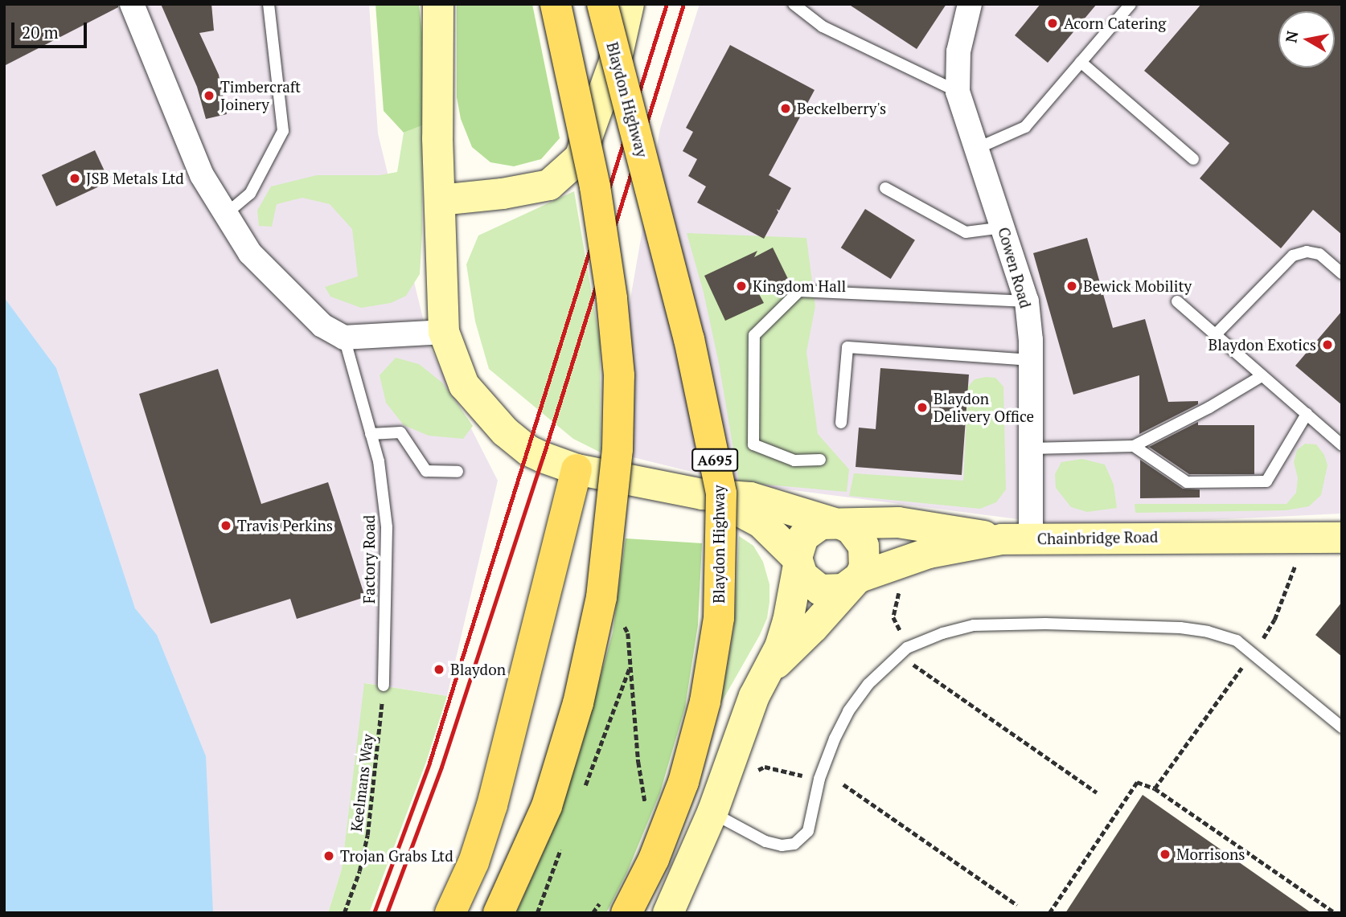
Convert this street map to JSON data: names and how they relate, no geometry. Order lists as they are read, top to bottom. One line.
{"streets":{"main road":["Blaydon Highway","A695","Chainbridge Road"],"street":["Cowen Road"],"lane":["Factory Road"],"path":["Keelmans Way"]},"crossings":[["Cowen Road","Chainbridge Road"],["Factory Road","Keelmans Way"]],"places":["Acorn Catering","Timbercraft Joinery","Beckelberry's","JSB Metals Ltd","Kingdom Hall","Bewick Mobility","Blaydon Exotics","Blaydon Delivery Office","Travis Perkins","Blaydon","Morrisons","Trojan Grabs Ltd"],"scale_bar":"20 m","north":"left"}
